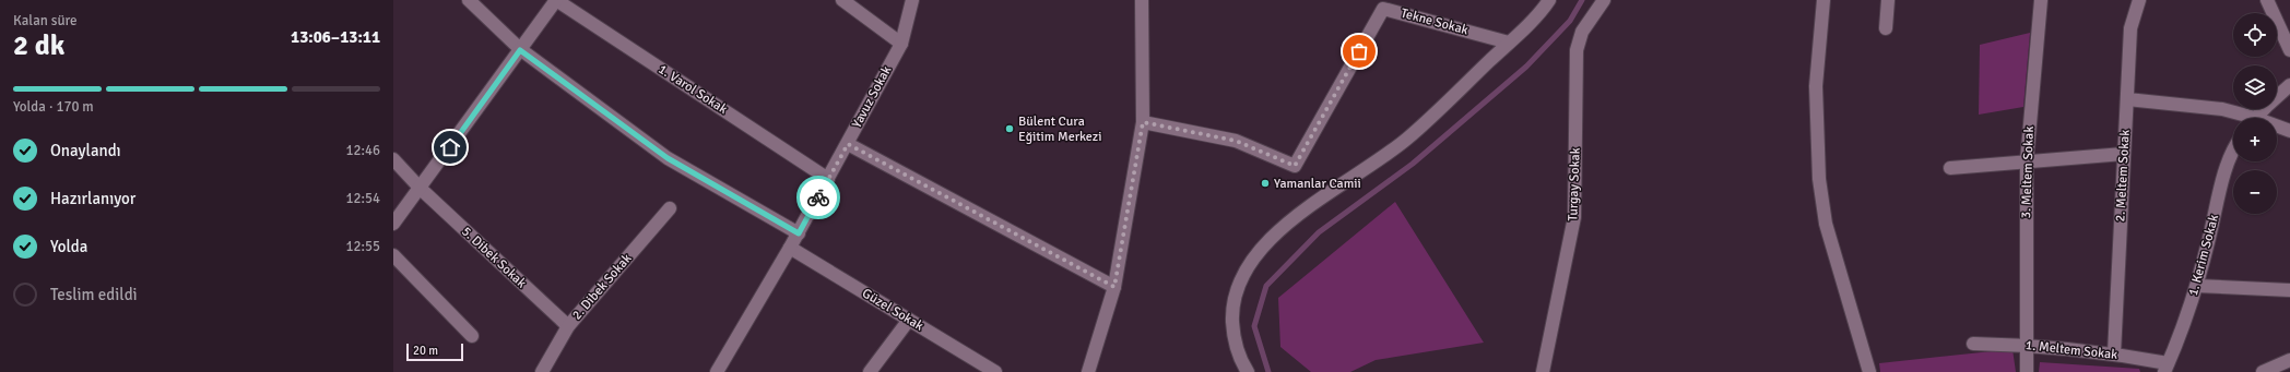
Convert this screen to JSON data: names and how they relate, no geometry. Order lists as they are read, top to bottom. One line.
{"streets":{"street":["Tekne Sokak","1. Varol Sokak","Yavuz Sokak","3. Meltem Sokak","2. Meltem Sokak","Turgay Sokak","1. Kerim Sokak","5. Dibek Sokak","2. Dibek Sokak","Güzel Sokak","1. Meltem Sokak"]},"crossings":[["1. Varol Sokak","Yavuz Sokak"],["Yavuz Sokak","Güzel Sokak"],["3. Meltem Sokak","1. Meltem Sokak"],["2. Meltem Sokak","1. Meltem Sokak"],["1. Kerim Sokak","1. Meltem Sokak"],["5. Dibek Sokak","2. Dibek Sokak"]],"places":["Bülent Cura Eğitim Merkezi","Yamanlar Camii"],"scale_bar":"20 m","page":{"heading":["2 dk","Kalan süre","13:06–13:11"],"map_buttons":["+","−"],"bar":"Yolda · 170 m","list":[["Onaylandı","12:46"],["Hazırlanıyor","12:54"],["Yolda","12:55"],"Teslim edildi"],"scale":"20 m"}}
